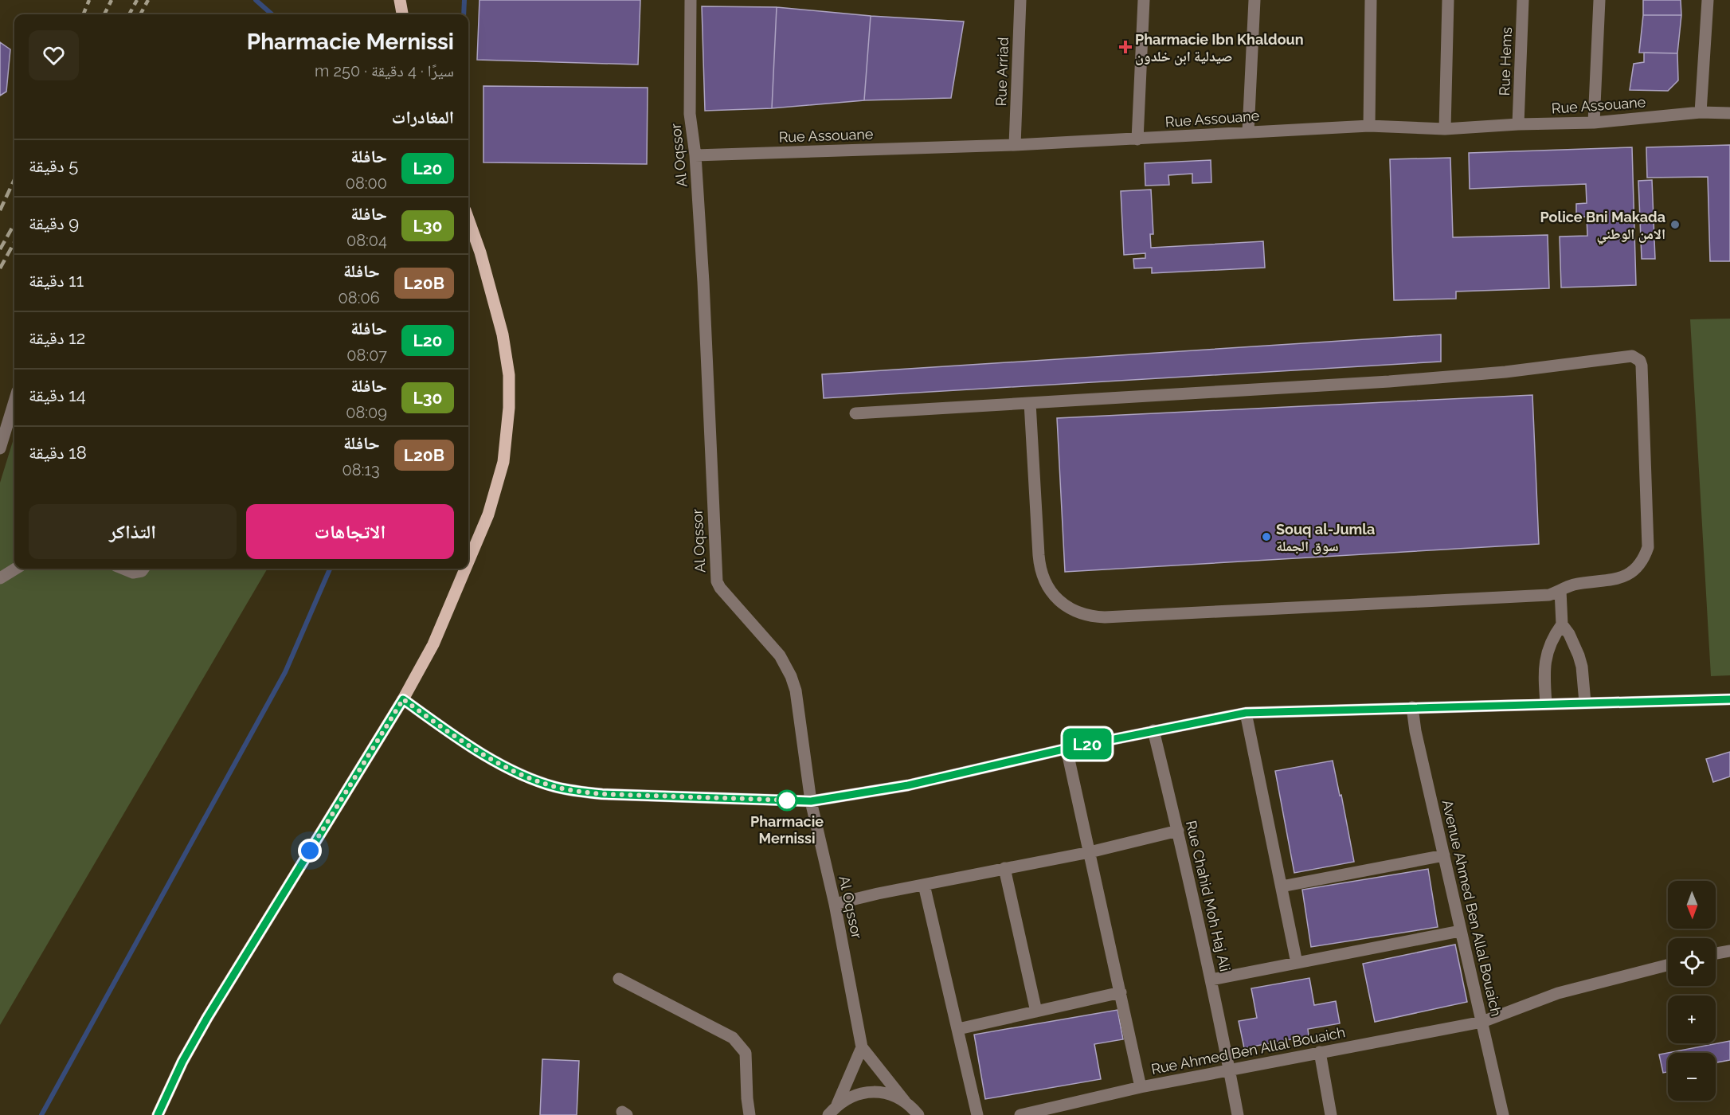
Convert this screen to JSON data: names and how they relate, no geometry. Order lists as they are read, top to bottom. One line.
{"streets":{"street":["Rue Hems","Rue Arriad","Rue Assouane","Al Oqssor","Rue Chahid Moh Haj Ali","Avenue Ahmed Ben Allal Bouaich","Rue Ahmed Ben Allal Bouaich"]},"crossings":[["Rue Hems","Rue Assouane"],["Rue Arriad","Rue Assouane"],["Rue Assouane","Al Oqssor"],["Rue Chahid Moh Haj Ali","Rue Ahmed Ben Allal Bouaich"],["Avenue Ahmed Ben Allal Bouaich","Rue Ahmed Ben Allal Bouaich"]],"places":{"health":["Pharmacie Ibn Khaldoun صيدلية ابن خلدون"],"other":["Police Bni Makada الامن الوطني","Souq al-Jumla سوق الجملة","Pharmacie Mernissi"]},"lines":["bus line L20"],"north":"bottom","page":{"on_map":"L20","heading":[["Pharmacie Mernissi","سيرًا · 4 دقيقة · 250 m"],"المغادرات"],"list":[{"mark":"L20","name":"حافلة","note":"08:00","value":"5 دقيقة"},{"mark":"L30","name":"حافلة","note":"08:04","value":"9 دقيقة"},{"mark":"L20B","name":"حافلة","note":"08:06","value":"11 دقيقة"},{"mark":"L20","name":"حافلة","note":"08:07","value":"12 دقيقة"},{"mark":"L30","name":"حافلة","note":"08:09","value":"14 دقيقة"},{"mark":"L20B","name":"حافلة","note":"08:13","value":"18 دقيقة"}],"buttons":["الاتجاهات","التذاكر"],"map_buttons":["+","−"]}}
